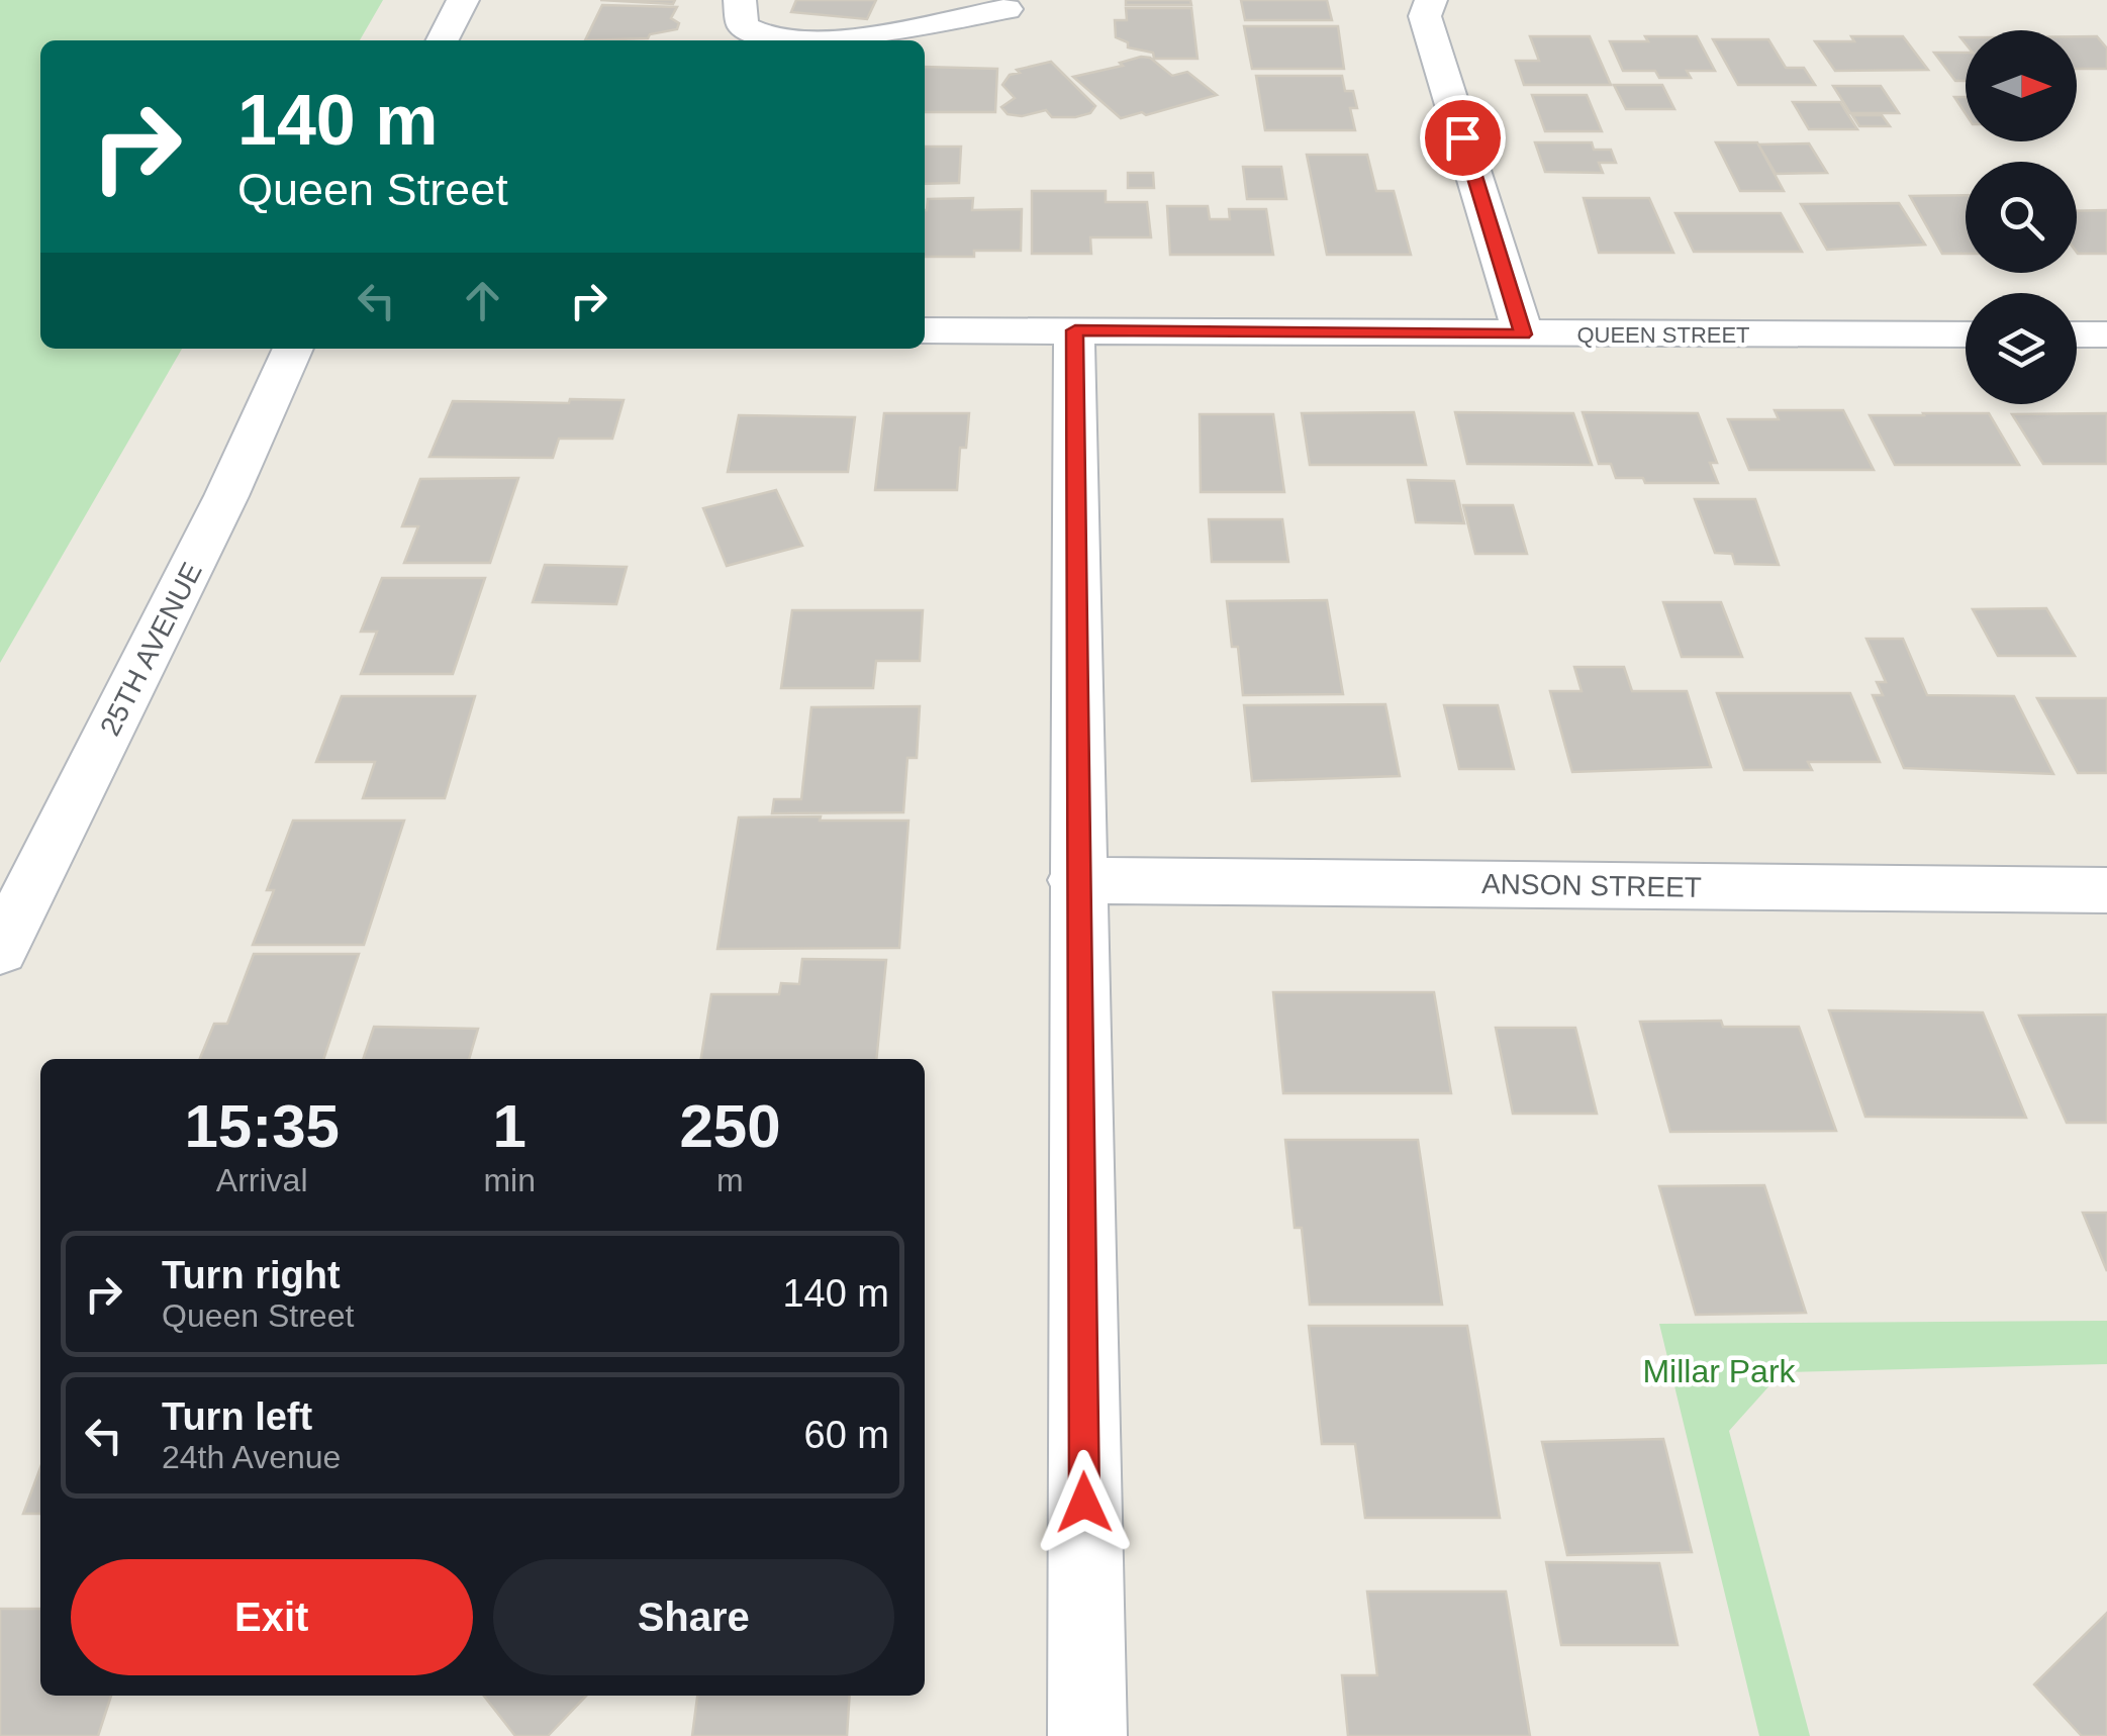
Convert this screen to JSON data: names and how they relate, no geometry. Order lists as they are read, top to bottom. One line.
{"streets":{"street":["QUEEN STREET","25TH AVENUE","ANSON STREET"]},"parks":["Millar Park"],"north":"right","page":{"turn":["140 m","Queen Street"],"eta":["15:35","Arrival","1","min","250","m"],"list":[{"name":"Turn right","note":"Queen Street","value":"140 m"},{"name":"Turn left","note":"24th Avenue","value":"60 m"}],"buttons":["Exit","Share"]}}
